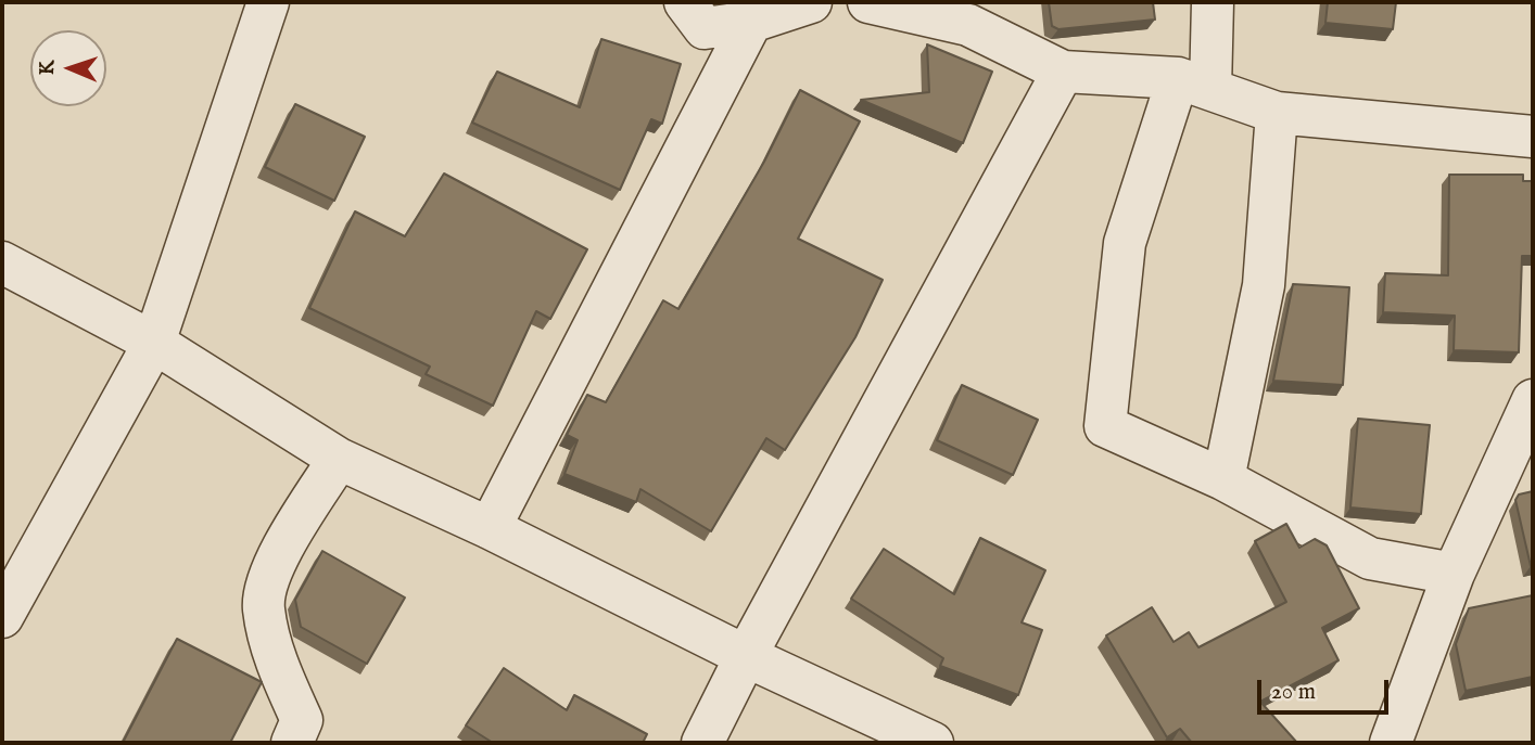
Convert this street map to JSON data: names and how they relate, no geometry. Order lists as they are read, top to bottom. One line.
{"scale_bar":"20 m","north":"left"}
